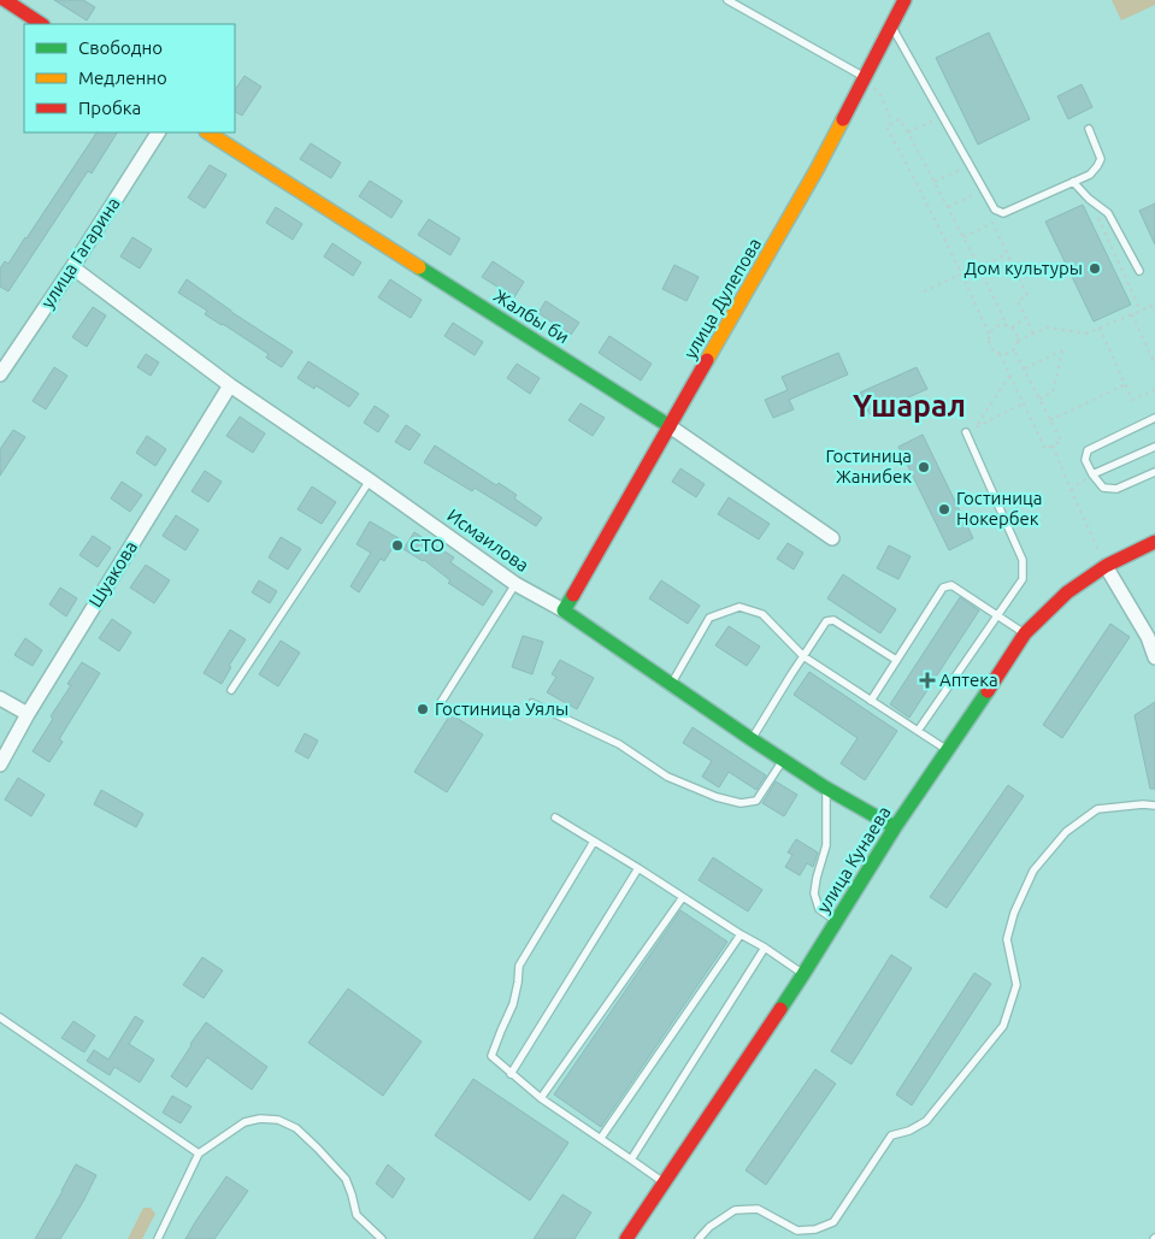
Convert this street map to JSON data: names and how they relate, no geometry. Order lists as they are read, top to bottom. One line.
{"streets":{"street":["улица Гагарина","улица Дулепова","Жалбы би","Исмаилова","Шуакова","улица Кунаева"]},"crossings":[["улица Гагарина","Исмаилова"],["улица Дулепова","Жалбы би"],["улица Дулепова","Исмаилова"],["Исмаилова","Шуакова"],["Исмаилова","улица Кунаева"]],"districts":["Үшарал"],"places":{"other":["Дом культуры","Гостиница Жанибек","Гостиница Нокербек","СТО","Гостиница Уялы"],"health":["Аптека"]},"legend":["Свободно","Медленно","Пробка"]}
